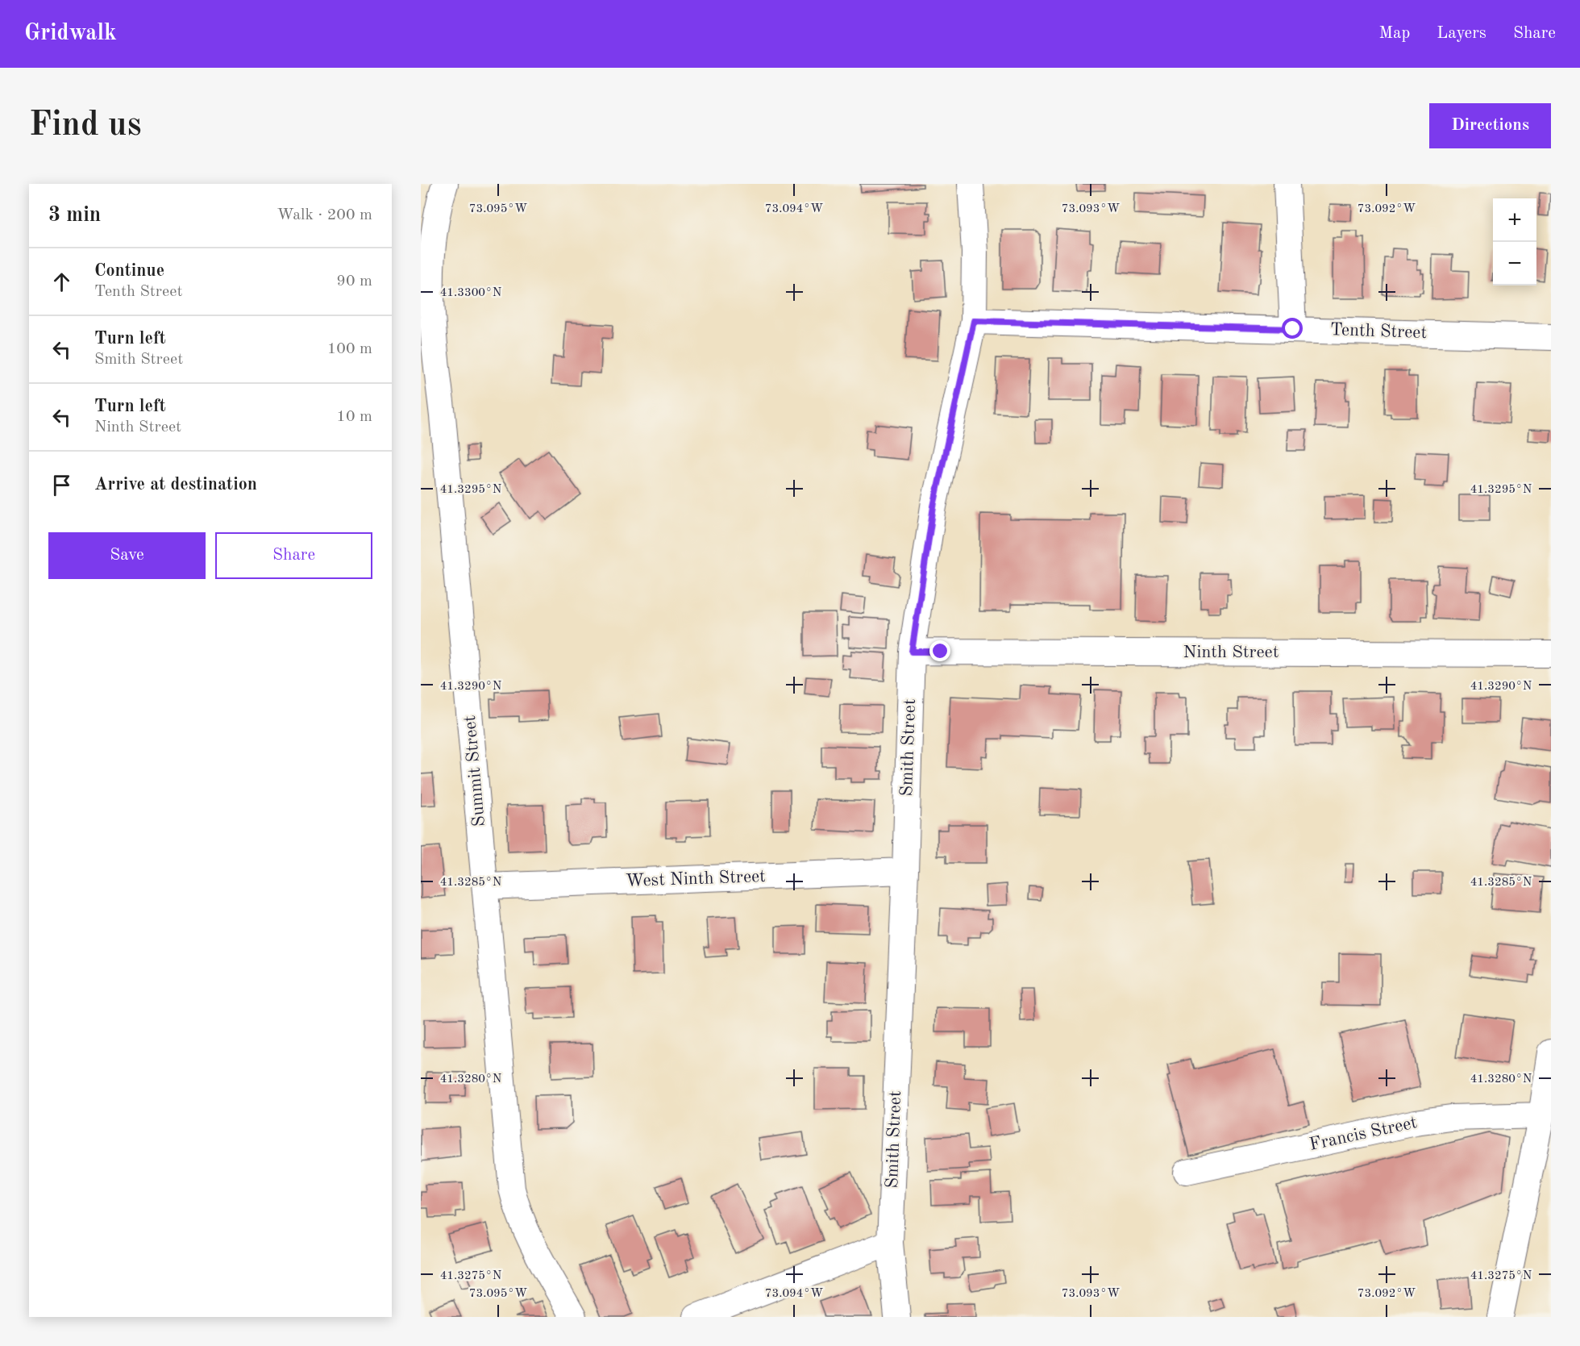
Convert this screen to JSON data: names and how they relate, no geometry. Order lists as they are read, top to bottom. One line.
{"streets":{"street":["Tenth Street","Ninth Street","Smith Street","Summit Street","West Ninth Street","Francis Street"]},"crossings":[["Tenth Street","Smith Street"],["Ninth Street","Smith Street"],["Smith Street","West Ninth Street"],["Summit Street","West Ninth Street"]],"page":{"header":"Gridwalk","nav":["Map","Layers","Share"],"buttons":["Directions",["Save","Share"]],"title":"Find us","heading":["3 min","Walk · 200 m"],"map_buttons":["+","−"],"list":[["Continue","Tenth Street","90 m"],["Turn left","Smith Street","100 m"],["Turn left","Ninth Street","10 m"],"Arrive at destination"]},"coordinates":["73.095°W","73.094°W","73.093°W","73.092°W","41.3300°N","41.3295°N","41.3290°N","41.3285°N","41.3280°N","41.3275°N"]}
